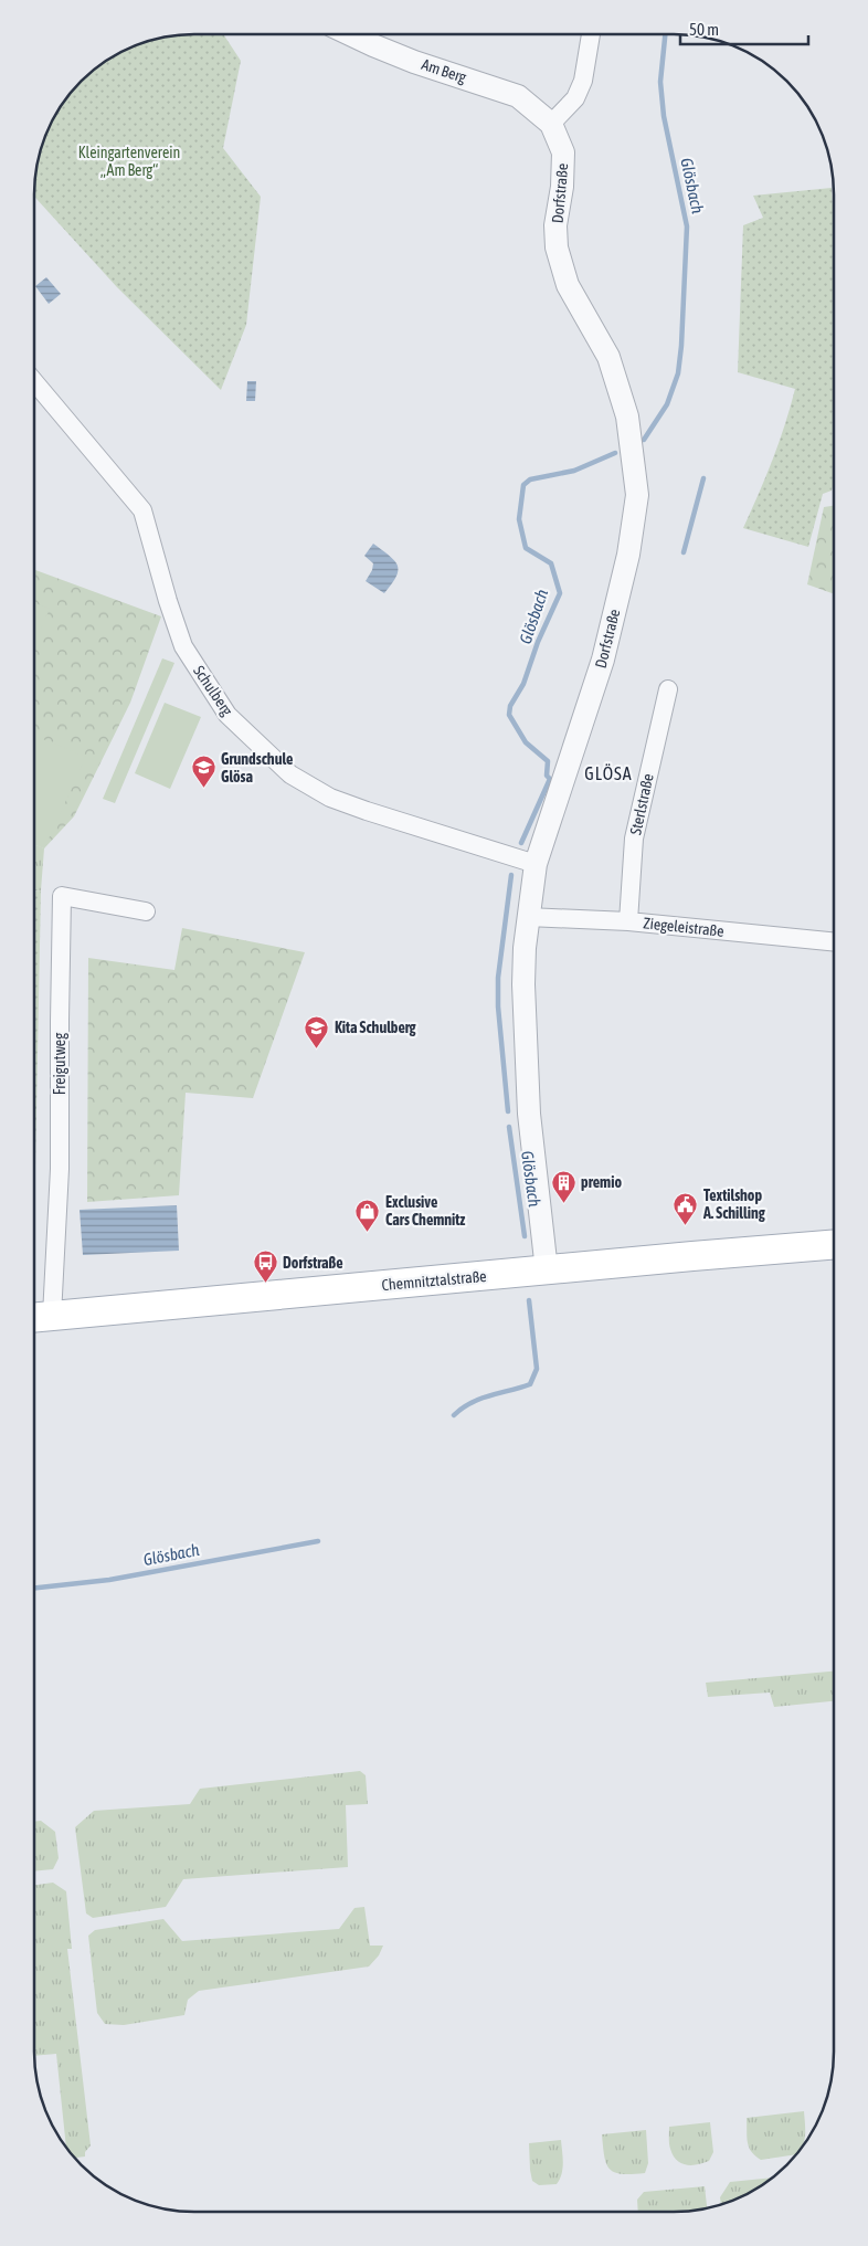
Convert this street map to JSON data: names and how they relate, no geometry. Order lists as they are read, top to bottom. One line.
{"streets":{"main road":["Chemnitztalstraße"],"street":["Am Berg","Dorfstraße","Schulberg","Sterlstraße","Ziegeleistraße","Freigutweg"]},"crossings":[["Am Berg","Dorfstraße"],["Dorfstraße","Schulberg"],["Dorfstraße","Ziegeleistraße"],["Dorfstraße","Chemnitztalstraße"],["Sterlstraße","Ziegeleistraße"],["Freigutweg","Chemnitztalstraße"]],"districts":["GLÖSA"],"water":["Glösbach"],"parks":["Kleingartenverein „Am Berg“"],"places":{"school or university":["Grundschule Glösa","Kita Schulberg"],"building":["premio"],"public building":["Textilshop A. Schilling"],"shop":["Exclusive Cars Chemnitz"],"bus stop":["Dorfstraße"]},"scale_bar":"50 m"}
